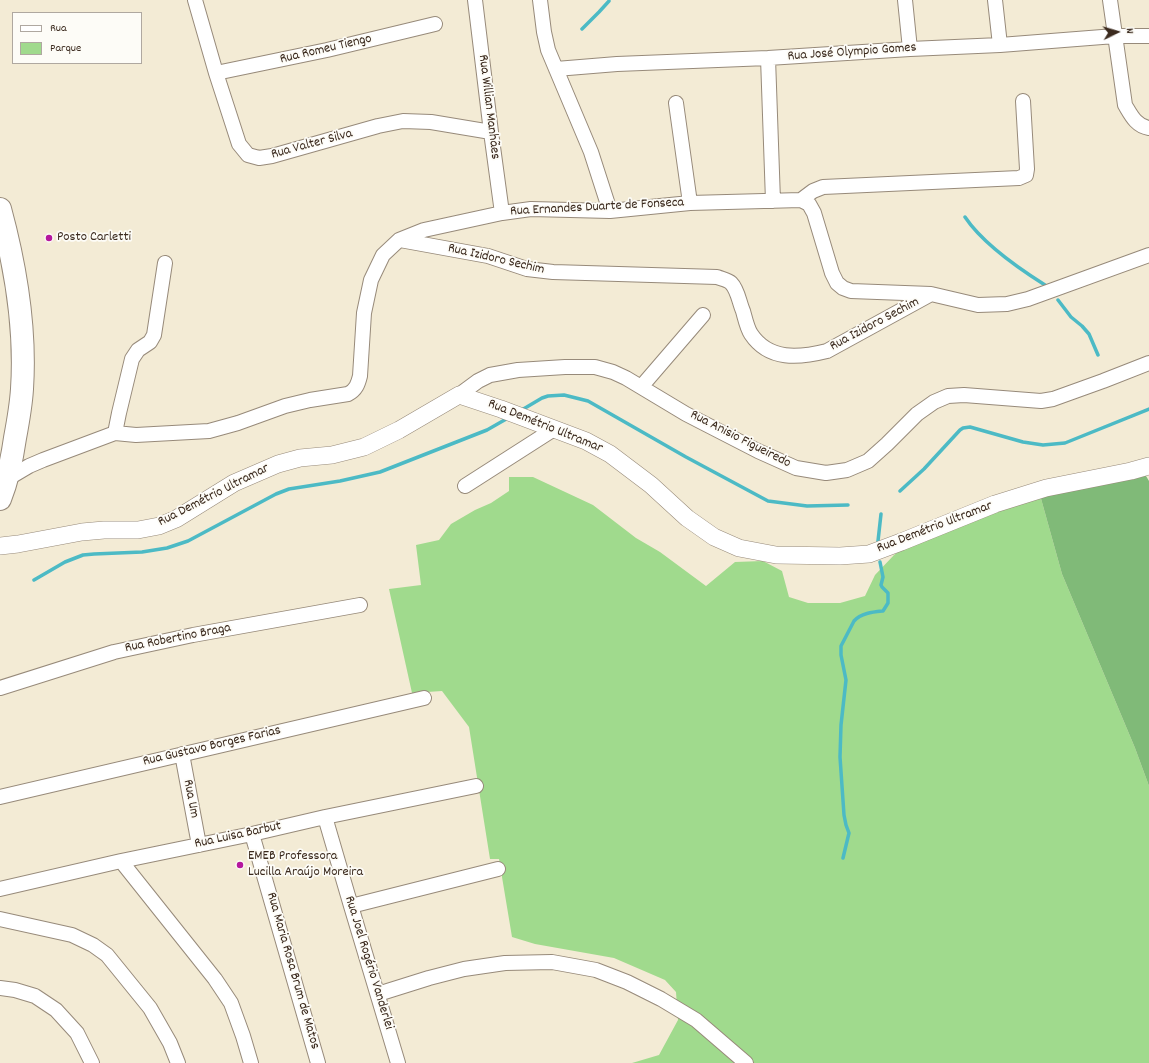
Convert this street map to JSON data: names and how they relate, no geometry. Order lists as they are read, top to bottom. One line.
{"streets":{"street":["Rua Romeu Tiengo","Rua José Olympio Gomes","Rua Willian Manhães","Rua Valter Silva","Rua Ernandes Duarte de Fonseca","Rua Izidoro Sechim","Rua Demétrio Ultramar","Rua Anisio Figueiredo","Rua Robertino Braga","Rua Gustavo Borges Farias","Rua Um","Rua Luisa Barbut","Rua Joel Rogério Vanderlei","Rua Maria Rosa Brum de Matos"]},"crossings":[["Rua Romeu Tiengo","Rua Valter Silva"],["Rua Willian Manhães","Rua Valter Silva"],["Rua Willian Manhães","Rua Ernandes Duarte de Fonseca"],["Rua Ernandes Duarte de Fonseca","Rua Izidoro Sechim"],["Rua Demétrio Ultramar","Rua Anisio Figueiredo"],["Rua Gustavo Borges Farias","Rua Um"],["Rua Um","Rua Luisa Barbut"],["Rua Luisa Barbut","Rua Joel Rogério Vanderlei"],["Rua Luisa Barbut","Rua Maria Rosa Brum de Matos"]],"places":["Posto Carletti","EMEB Professora Lucilla Araújo Moreira"],"legend":["Rua","Parque"],"north":"right"}
